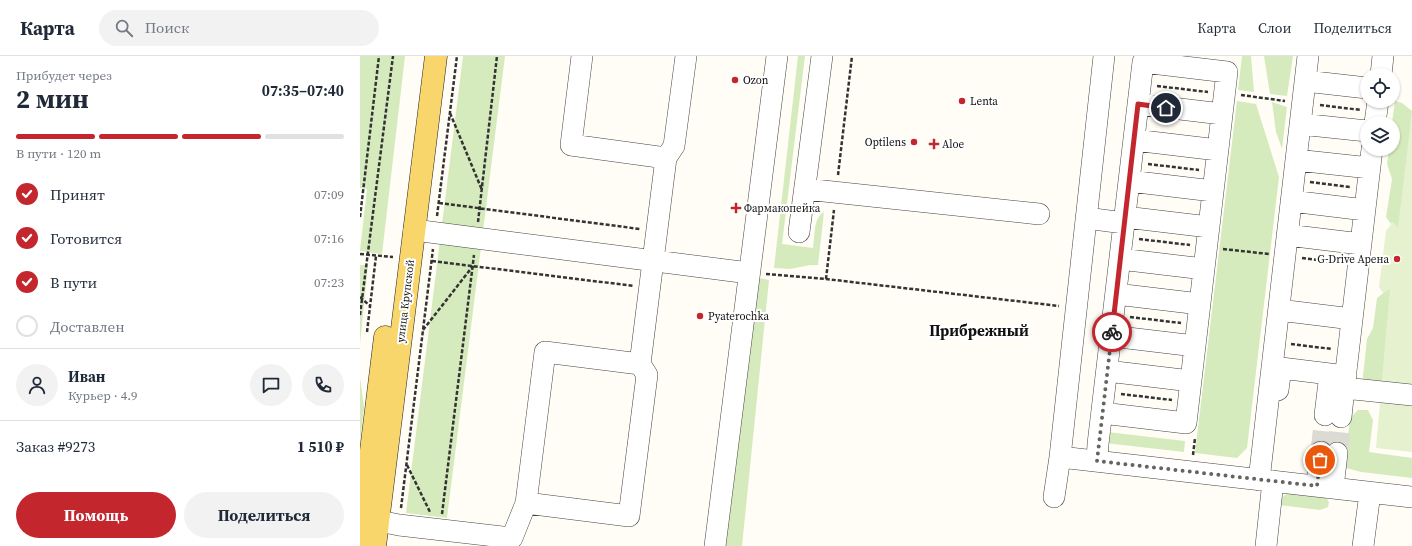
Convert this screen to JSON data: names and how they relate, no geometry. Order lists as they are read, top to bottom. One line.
{"streets":{"main road":["улица Крупской"]},"districts":["Прибрежный"],"places":{"other":["Ozon","Lenta","Optilens","G-Drive Арена","Pyaterochka"],"health":["Aloe","Фармакопейка"]},"page":{"header":"Карта","search":"Поиск","nav":["Карта","Слои","Поделиться"],"heading":["2 мин","Прибудет через","07:35–07:40"],"panel":["Иван","Курьер · 4.9","Заказ #9273","1 510 ₽"],"bar":"В пути · 120 m","list":[["Принят","07:09"],["Готовится","07:16"],["В пути","07:23"],"Доставлен"],"buttons":["Помощь","Поделиться"]}}
